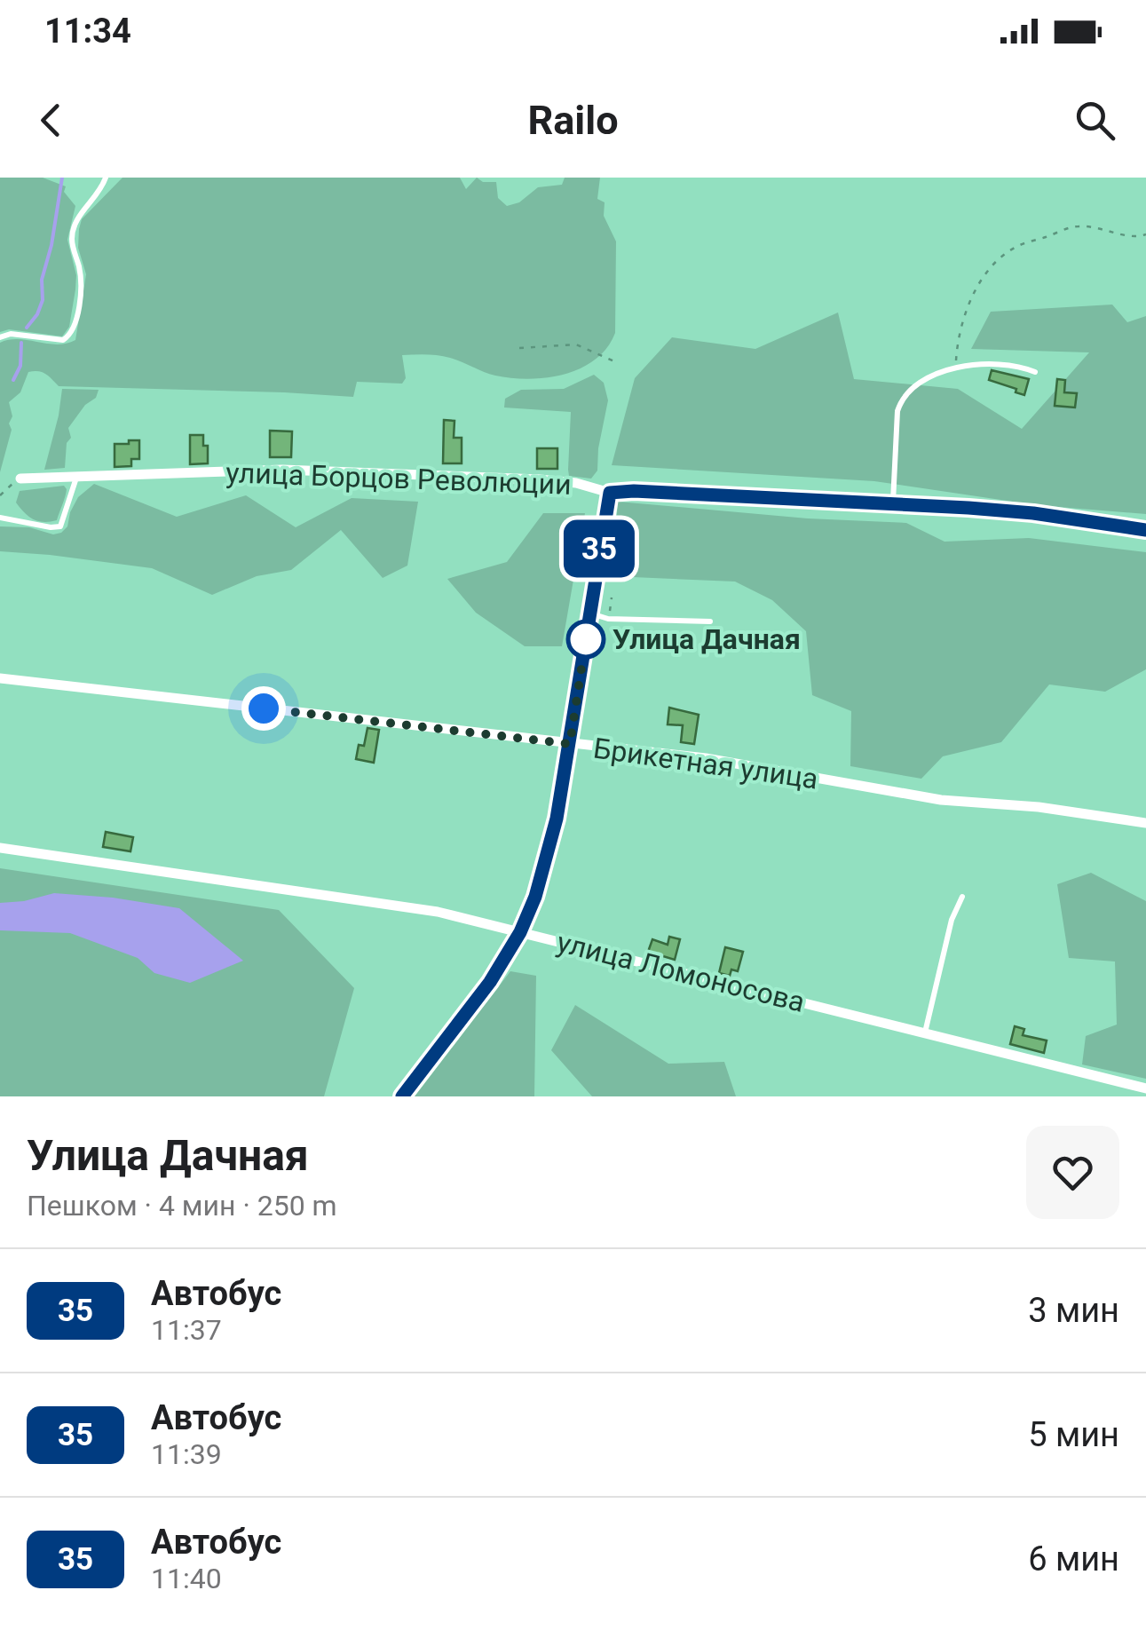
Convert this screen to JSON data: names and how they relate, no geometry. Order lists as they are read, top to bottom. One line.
{"streets":{"street":["улица Борцов Революции","Брикетная улица","улица Ломоносова"]},"places":["Улица Дачная"],"lines":["bus line 35"],"page":{"status":"11:34","header":"Railo","on_map":"35","heading":["Улица Дачная","Пешком · 4 мин · 250 m"],"list":[{"mark":"35","name":"Автобус","note":"11:37","value":"3 мин"},{"mark":"35","name":"Автобус","note":"11:39","value":"5 мин"},{"mark":"35","name":"Автобус","note":"11:40","value":"6 мин"}]}}
